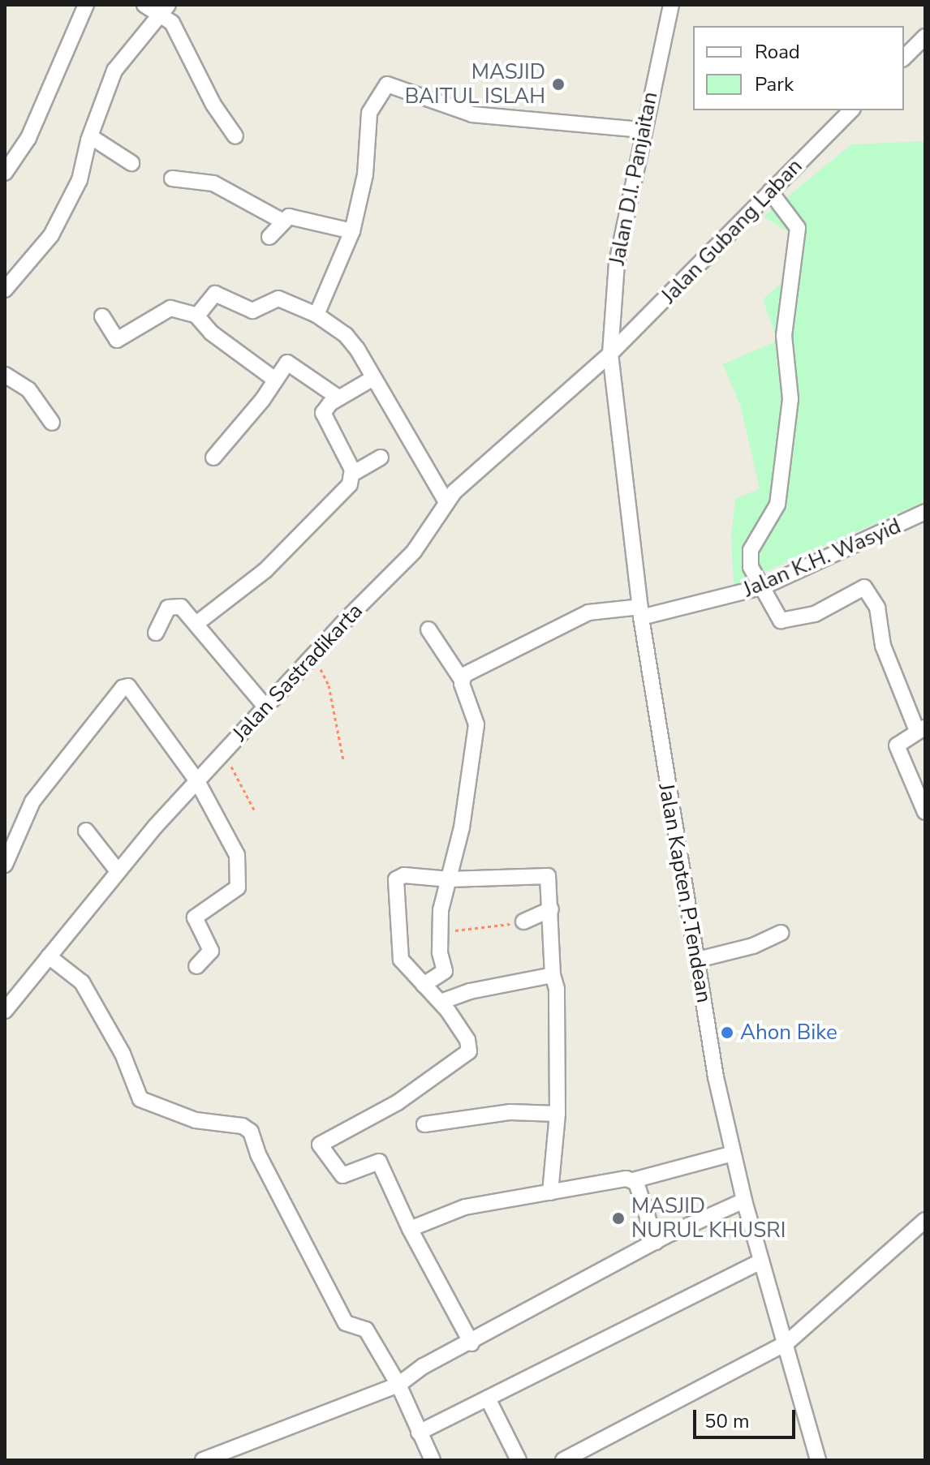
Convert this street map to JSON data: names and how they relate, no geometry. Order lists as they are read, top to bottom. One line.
{"streets":{"street":["Jalan D.I. Panjaitan","Jalan Gubang Laban","Jalan K.H. Wasyid","Jalan Sastradikarta","Jalan Kapten P.Tendean"]},"crossings":[["Jalan D.I. Panjaitan","Jalan Gubang Laban"],["Jalan D.I. Panjaitan","Jalan Sastradikarta"],["Jalan D.I. Panjaitan","Jalan Kapten P.Tendean"],["Jalan Gubang Laban","Jalan Sastradikarta"],["Jalan Gubang Laban","Jalan Kapten P.Tendean"],["Jalan K.H. Wasyid","Jalan Kapten P.Tendean"],["Jalan Sastradikarta","Jalan Kapten P.Tendean"]],"places":["MASJID BAITUL ISLAH","Ahon Bike","MASJID NURUL KHUSRI"],"legend":["Road","Park"],"scale_bar":"50 m"}
